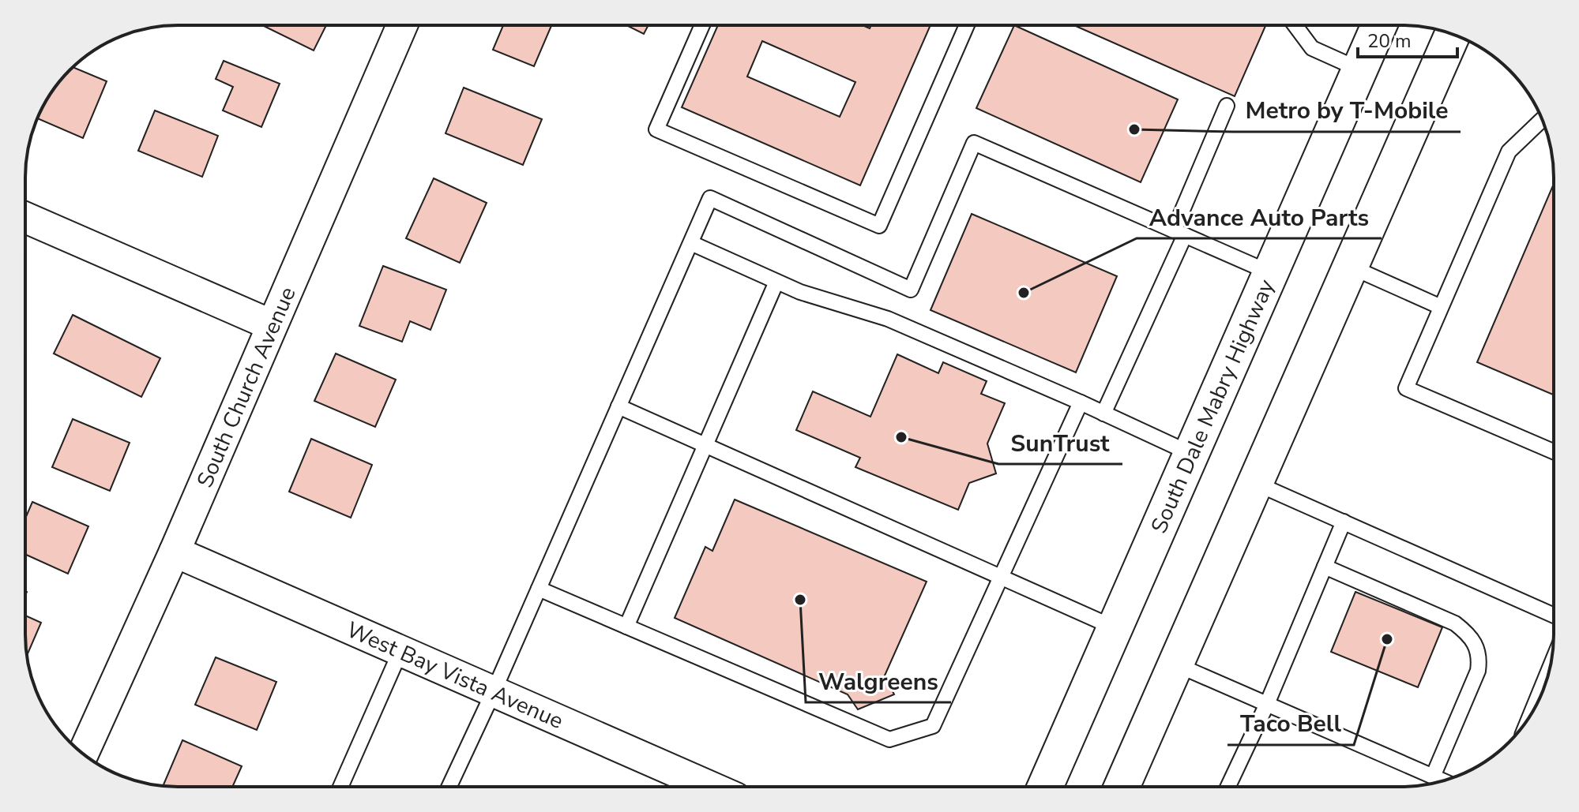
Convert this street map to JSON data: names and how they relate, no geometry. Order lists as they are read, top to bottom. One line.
{"streets":{"main road":["South Dale Mabry Highway"],"street":["South Church Avenue","West Bay Vista Avenue"]},"crossings":[["South Church Avenue","West Bay Vista Avenue"]],"places":["Metro by T-Mobile","Advance Auto Parts","SunTrust","Walgreens","Taco Bell"],"scale_bar":"20 m"}
